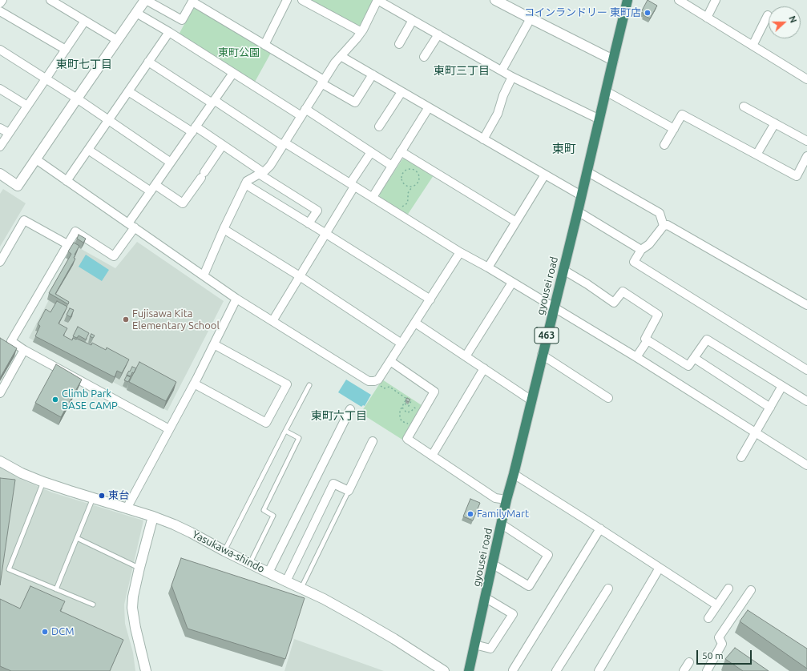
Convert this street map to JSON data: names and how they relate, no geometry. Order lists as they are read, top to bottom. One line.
{"streets":{"highway":["gyousei road","463"],"street":["Yasukawa-shindo"]},"districts":["東町七丁目","東町三丁目","東町","東町六丁目"],"parks":["東町公園"],"places":["コインランドリー 東町店","Fujisawa Kita Elementary School","Climb Park BASE CAMP","東台","FamilyMart","DCM"],"scale_bar":"50 m","north":"right"}
